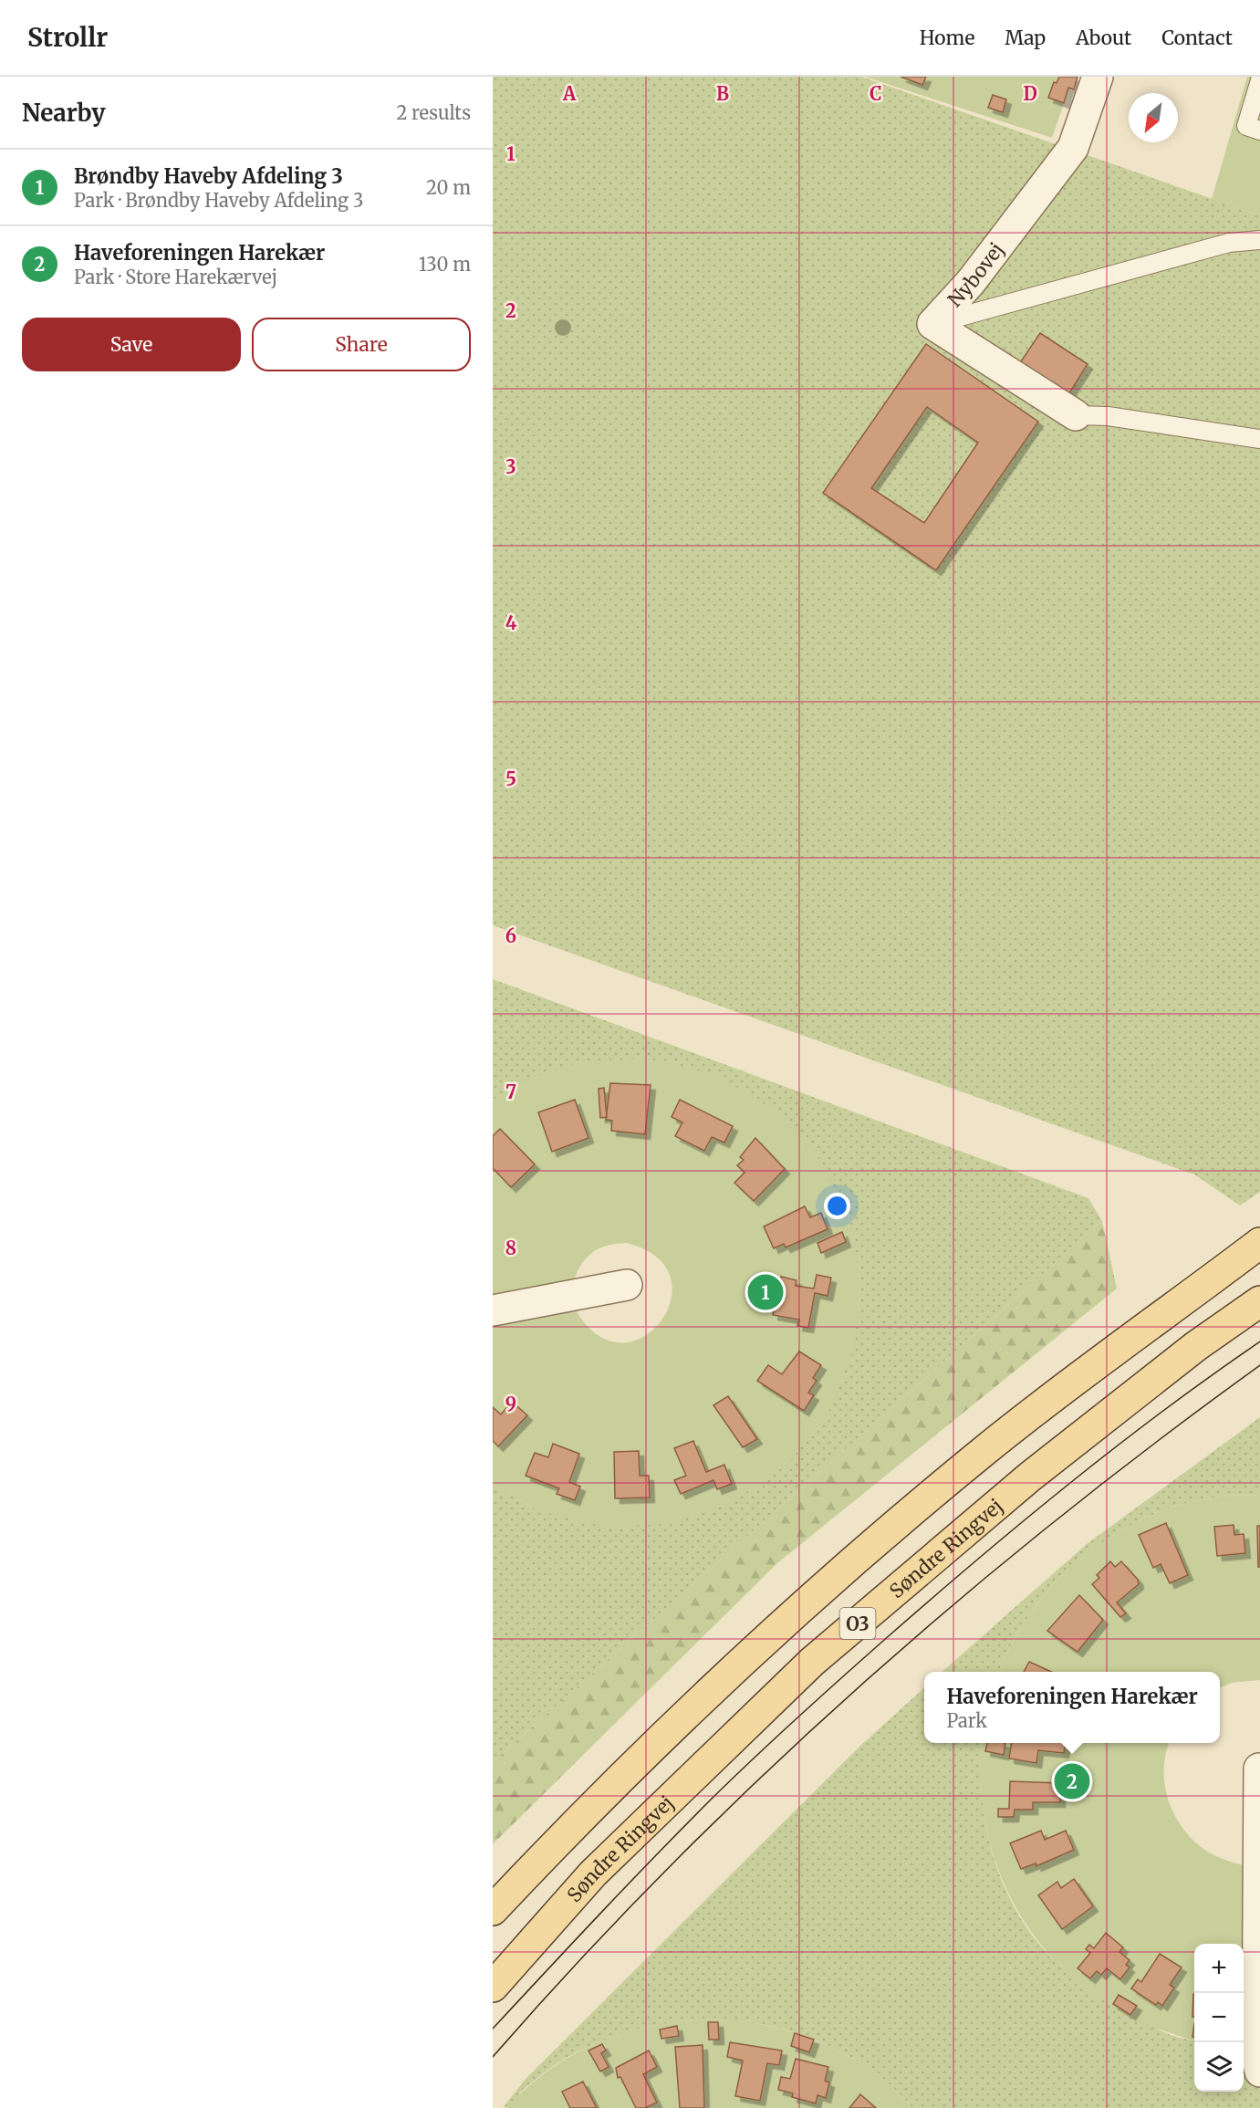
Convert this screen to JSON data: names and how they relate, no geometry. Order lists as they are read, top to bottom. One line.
{"streets":{"main road":["Søndre Ringvej","O3"],"street":["Nybovej"]},"north":"bottom left","page":{"header":"Strollr","nav":["Home","Map","About","Contact"],"heading":["Nearby","2 results"],"list":[{"mark":"1","name":"Brøndby Haveby Afdeling 3","note":"Park · Brøndby Haveby Afdeling 3","value":"20 m"},{"mark":"2","name":"Haveforeningen Harekær","note":"Park · Store Harekærvej","value":"130 m"}],"buttons":["Save","Share"],"pins":["1","2"],"popup":["Haveforeningen Harekær","Park"],"map_buttons":["+","−"]},"grid":{"columns":["A","B","C","D"],"rows":["1","2","3","4","5","6","7","8","9"]}}
